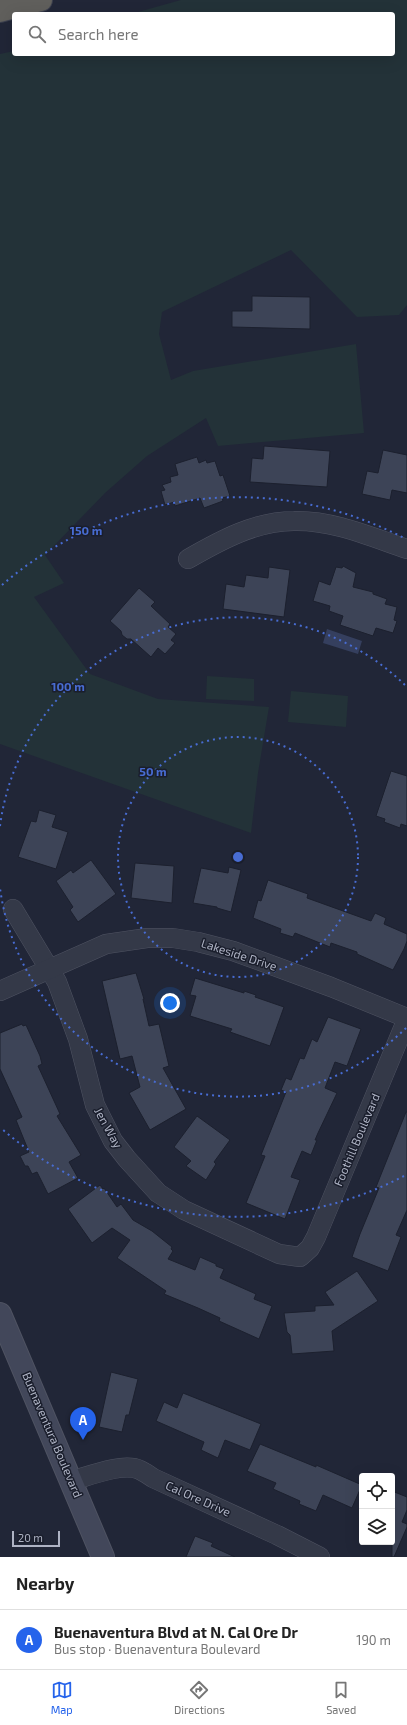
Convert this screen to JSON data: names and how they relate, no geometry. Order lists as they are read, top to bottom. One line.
{"streets":{"main road":["Buenaventura Boulevard"],"street":["Lakeside Drive","Jen Way","Foothill Boulevard","Cal Ore Drive"]},"crossings":[["Lakeside Drive","Jen Way"],["Lakeside Drive","Foothill Boulevard"],["Jen Way","Foothill Boulevard"],["Buenaventura Boulevard","Cal Ore Drive"]],"scale_bar":"20 m","page":{"search":"Search here","pins":"A","scale":"20 m","heading":"Nearby","list":[{"mark":"A","name":"Buenaventura Blvd at N. Cal Ore Dr","note":"Bus stop · Buenaventura Boulevard","value":"190 m"}],"nav":["Map","Directions","Saved"]},"rings":["150 m","100 m","50 m"]}
